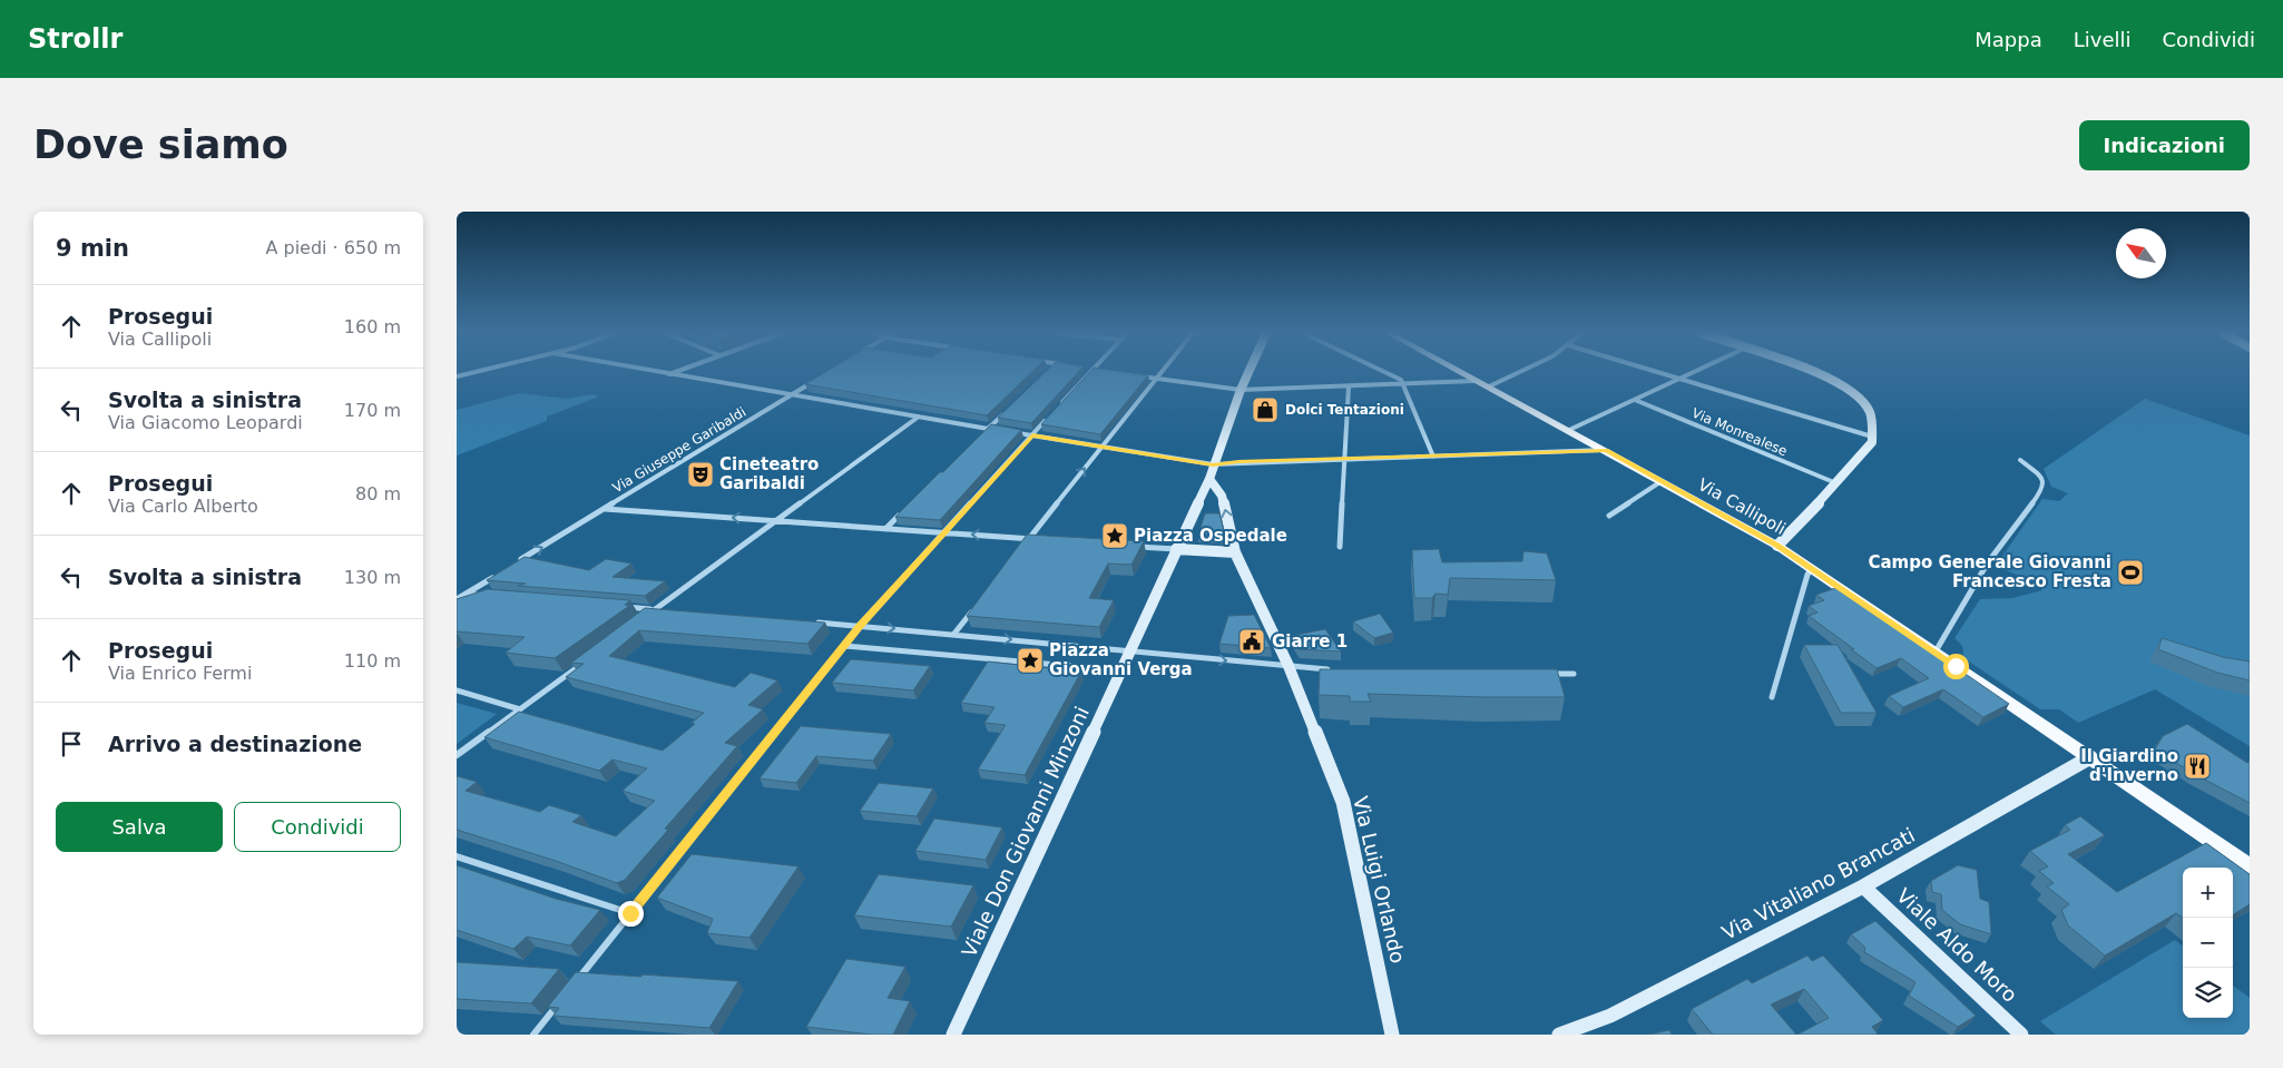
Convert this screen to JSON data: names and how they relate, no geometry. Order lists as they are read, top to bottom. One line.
{"streets":{"main road":["Via Callipoli"],"street":["Via Monrealese","Via Giuseppe Garibaldi","Viale Don Giovanni Minzoni","Via Luigi Orlando","Via Vitaliano Brancati","Viale Aldo Moro"]},"crossings":[["Via Callipoli","Via Vitaliano Brancati"],["Viale Don Giovanni Minzoni","Via Luigi Orlando"],["Via Vitaliano Brancati","Viale Aldo Moro"]],"places":{"shop":["Dolci Tentazioni"],"theatre":["Cineteatro Garibaldi"],"place":["Piazza Ospedale","Piazza Giovanni Verga"],"sports":["Campo Generale Giovanni Francesco Fresta"],"public building":["Giarre 1"],"restaurant":["Il Giardino d'Inverno"]},"north":"top left","page":{"header":"Strollr","nav":["Mappa","Livelli","Condividi"],"buttons":["Indicazioni",["Salva","Condividi"]],"title":"Dove siamo","heading":["9 min","A piedi · 650 m"],"list":[["Prosegui","Via Callipoli","160 m"],["Svolta a sinistra","Via Giacomo Leopardi","170 m"],["Prosegui","Via Carlo Alberto","80 m"],["Svolta a sinistra","130 m"],["Prosegui","Via Enrico Fermi","110 m"],"Arrivo a destinazione"],"map_buttons":["+","−"]}}
